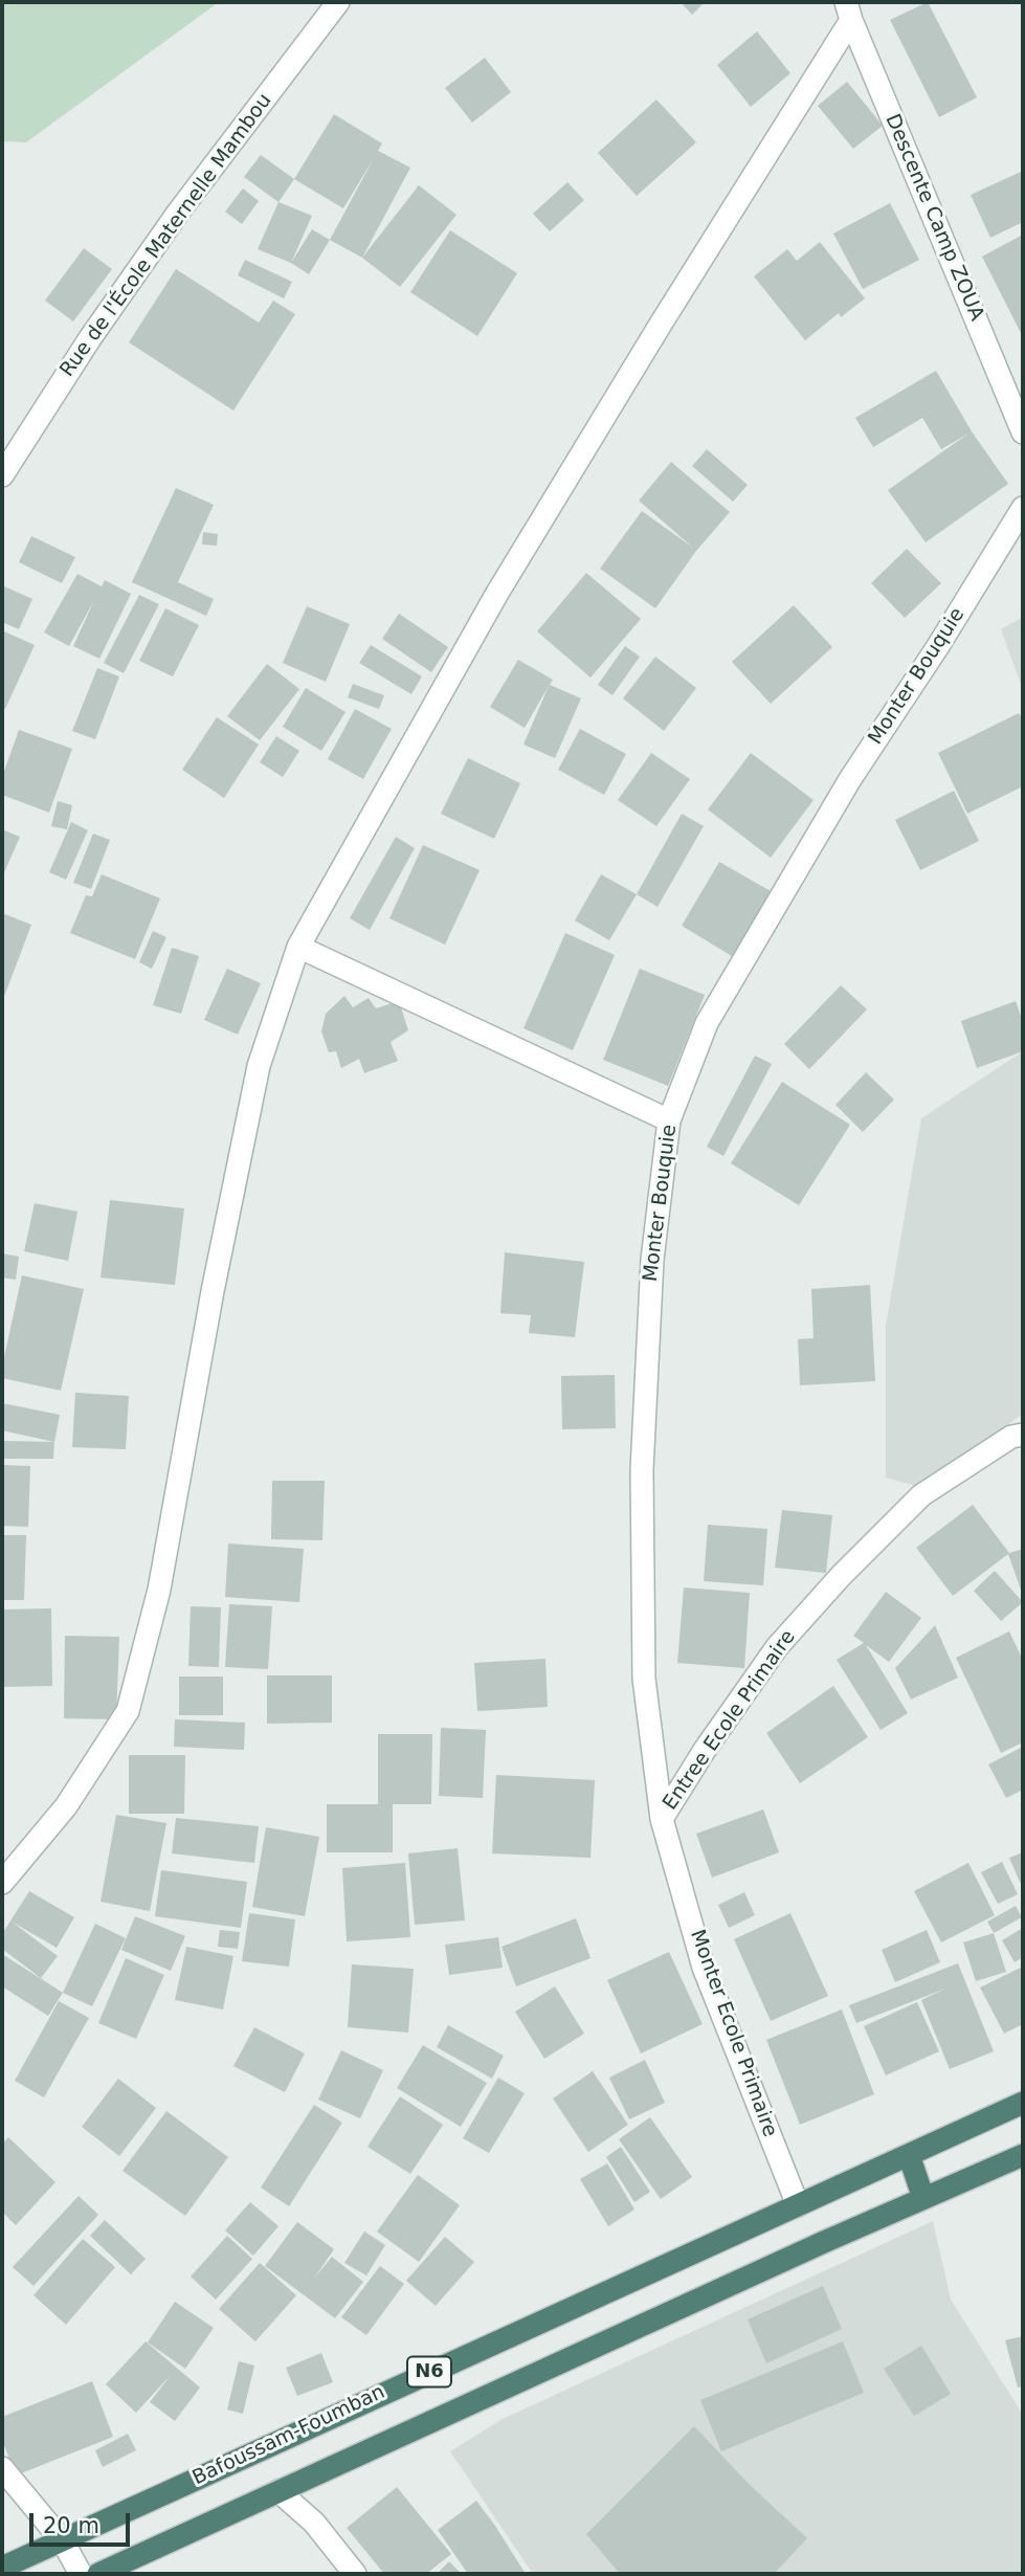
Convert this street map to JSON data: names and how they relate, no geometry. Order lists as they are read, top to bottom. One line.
{"streets":{"highway":["N6","Bafoussam-Foumban"],"street":["Descente Camp ZOUA","Rue de l'École Maternelle Mambou","Monter Bouquie","Entree Ecole Primaire","Monter Ecole Primaire"]},"crossings":[["Monter Bouquie","Entree Ecole Primaire"],["Monter Bouquie","Monter Ecole Primaire"],["Entree Ecole Primaire","Monter Ecole Primaire"],["Monter Ecole Primaire","N6"],["Monter Ecole Primaire","Bafoussam-Foumban"],["N6","Bafoussam-Foumban"]],"scale_bar":"20 m"}
